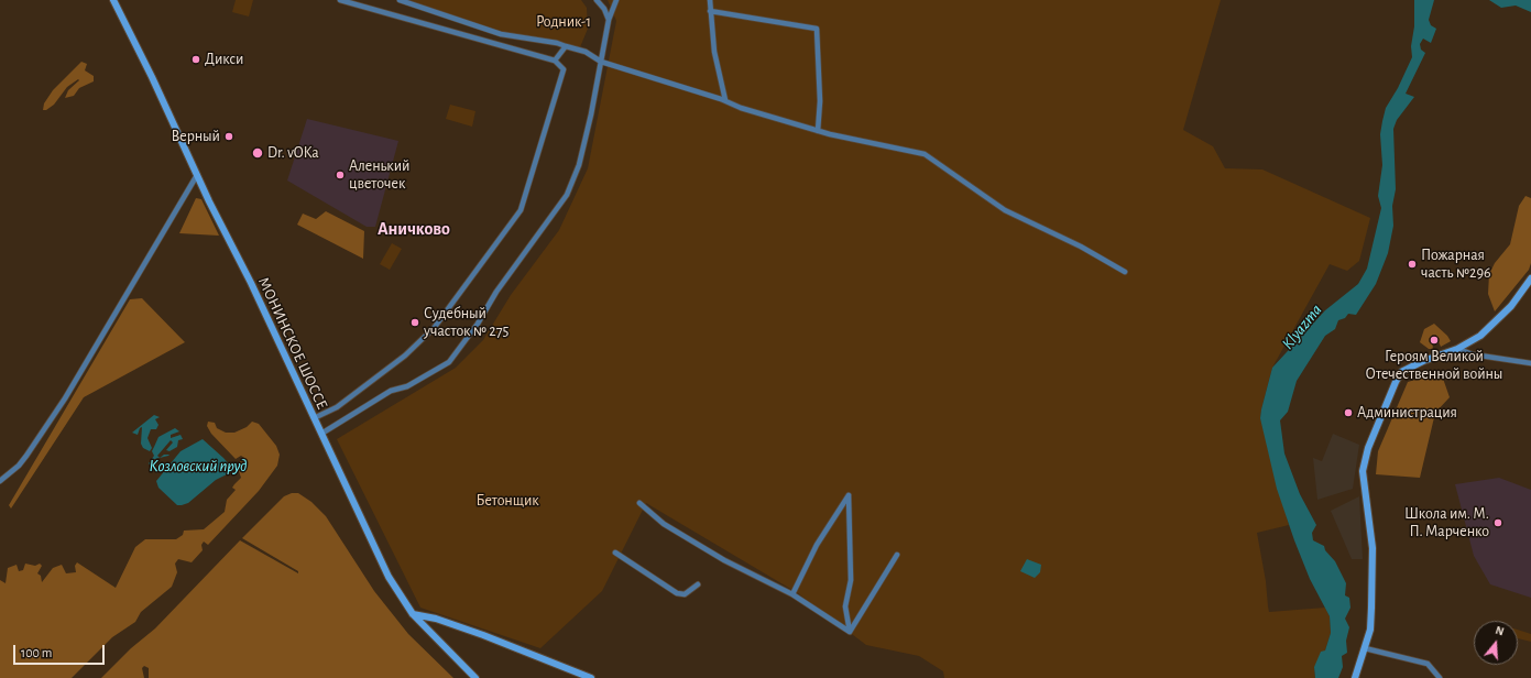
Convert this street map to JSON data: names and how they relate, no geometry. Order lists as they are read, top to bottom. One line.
{"streets":{"main road":["МОНИНСКОЕ ШОССЕ"]},"districts":["Аничково"],"water":["Klyazma","Козловский пруд"],"parks":["Родник-1","Бетонщик"],"places":["Дикси","Верный","Dr. vOKa","Аленький цветочек","Пожарная часть №296","Судебный участок № 275","Героям Великой Отечественной войны","Администрация","Школа им. М. П. Марченко"],"scale_bar":"100 m","north":"top"}
